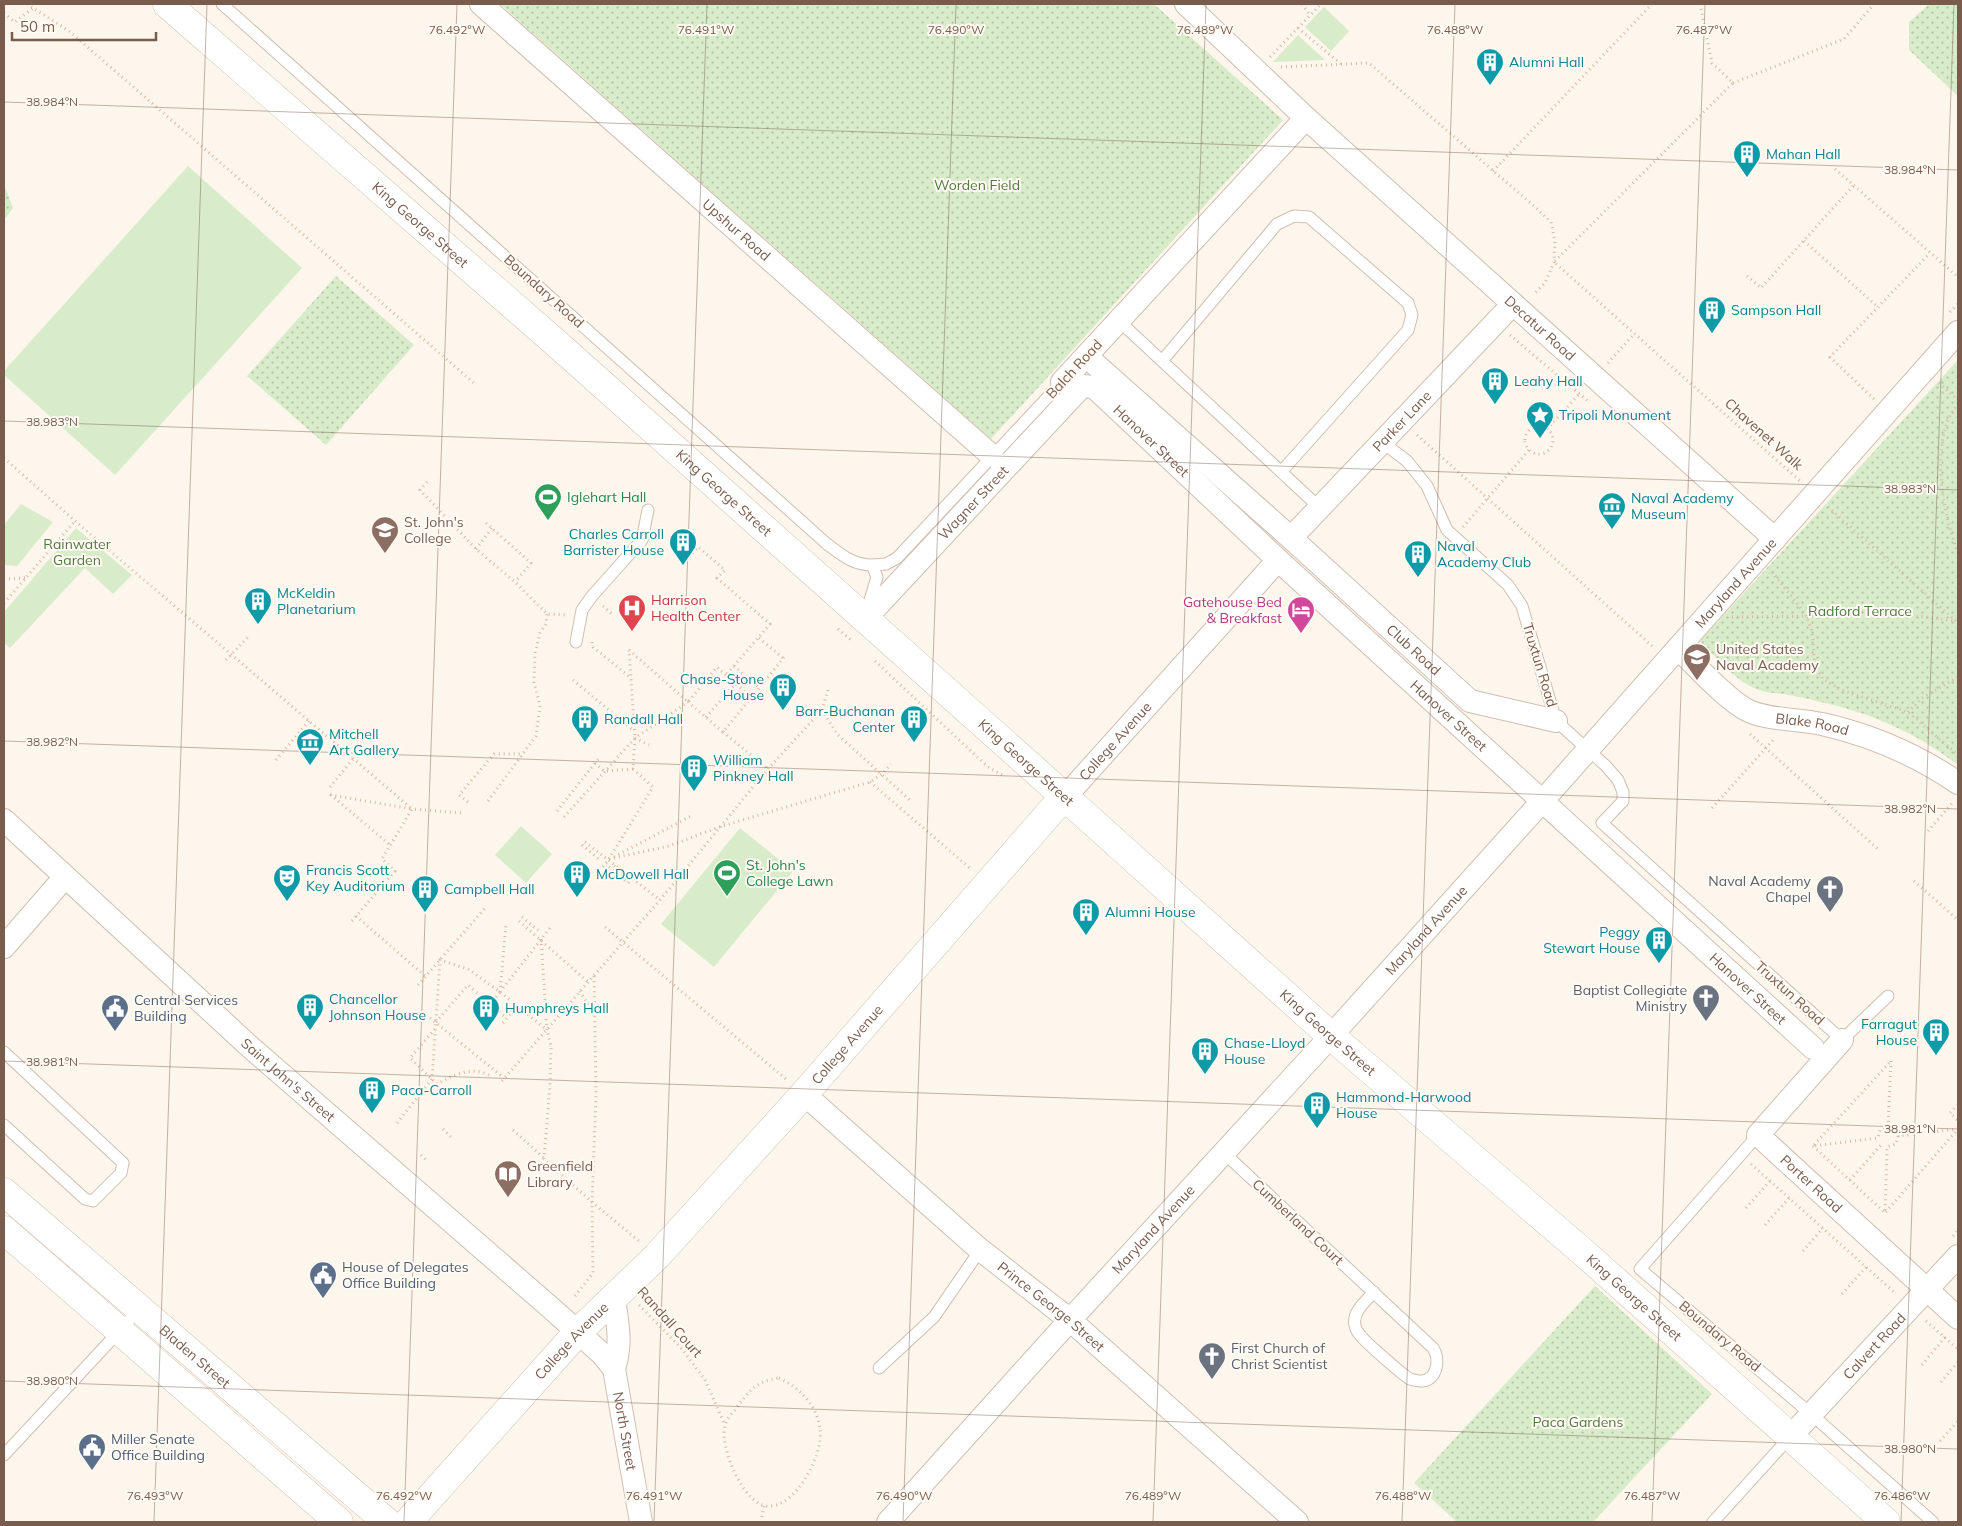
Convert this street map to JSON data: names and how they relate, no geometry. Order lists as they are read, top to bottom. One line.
{"streets":{"main road":["King George Street","College Avenue","Bladen Street"],"street":["Upshur Road","Decatur Road","Balch Road","Parker Lane","Hanover Street","Wagner Street","Maryland Avenue","Club Road","Blake Road","Saint John's Street","Porter Road","Prince George Street","Calvert Road","North Street"],"lane":["Boundary Road","Truxtun Road","Cumberland Court"],"path":["Chavenet Walk","Randall Court"]},"crossings":[["King George Street","Wagner Street"],["King George Street","Maryland Avenue"],["King George Street","College Avenue"],["King George Street","Calvert Road"],["Upshur Road","Balch Road"],["Boundary Road","Balch Road"],["Boundary Road","Porter Road"],["Boundary Road","Calvert Road"],["Decatur Road","Balch Road"],["Decatur Road","Parker Lane"],["Decatur Road","Maryland Avenue"],["Balch Road","Hanover Street"],["Balch Road","Wagner Street"],["Balch Road","Club Road"],["Parker Lane","Club Road"],["Parker Lane","Truxtun Road"],["Chavenet Walk","Maryland Avenue"],["Hanover Street","Wagner Street"],["Hanover Street","Maryland Avenue"],["Hanover Street","College Avenue"],["Maryland Avenue","Truxtun Road"],["Maryland Avenue","Blake Road"],["Maryland Avenue","Cumberland Court"],["Maryland Avenue","Prince George Street"],["Club Road","Truxtun Road"],["College Avenue","Saint John's Street"],["College Avenue","Prince George Street"],["College Avenue","Randall Court"],["College Avenue","North Street"],["Porter Road","Calvert Road"],["Randall Court","North Street"]],"parks":["Worden Field","Rainwater Garden","Radford Terrace","Paca Gardens"],"places":{"building":["Alumni Hall","Mahan Hall","Sampson Hall","Leahy Hall","Charles Carroll Barrister House","Naval Academy Club","McKeldin Planetarium","Chase-Stone House","Randall Hall","Barr-Buchanan Center","William Pinkney Hall","McDowell Hall","Campbell Hall","Alumni House","Peggy Stewart House","Chancellor Johnson House","Humphreys Hall","Farragut House","Chase-Lloyd House","Paca-Carroll","Hammond-Harwood House"],"place":["Tripoli Monument"],"sports":["Iglehart Hall","St. John's College Lawn"],"museum":["Naval Academy Museum","Mitchell Art Gallery"],"school or university":["St. John's College","United States Naval Academy"],"hospital":["Harrison Health Center"],"hotel":["Gatehouse Bed & Breakfast"],"theatre":["Francis Scott Key Auditorium"],"church":["Naval Academy Chapel","Baptist Collegiate Ministry","First Church of Christ Scientist"],"public building":["Central Services Building","House of Delegates Office Building","Miller Senate Office Building"],"library":["Greenfield Library"]},"scale_bar":"50 m","coordinates":["76.492°W","76.491°W","76.490°W","76.489°W","76.488°W","76.487°W","38.984°N","38.983°N","38.982°N","38.981°N","38.980°N","76.493°W","76.486°W"]}
